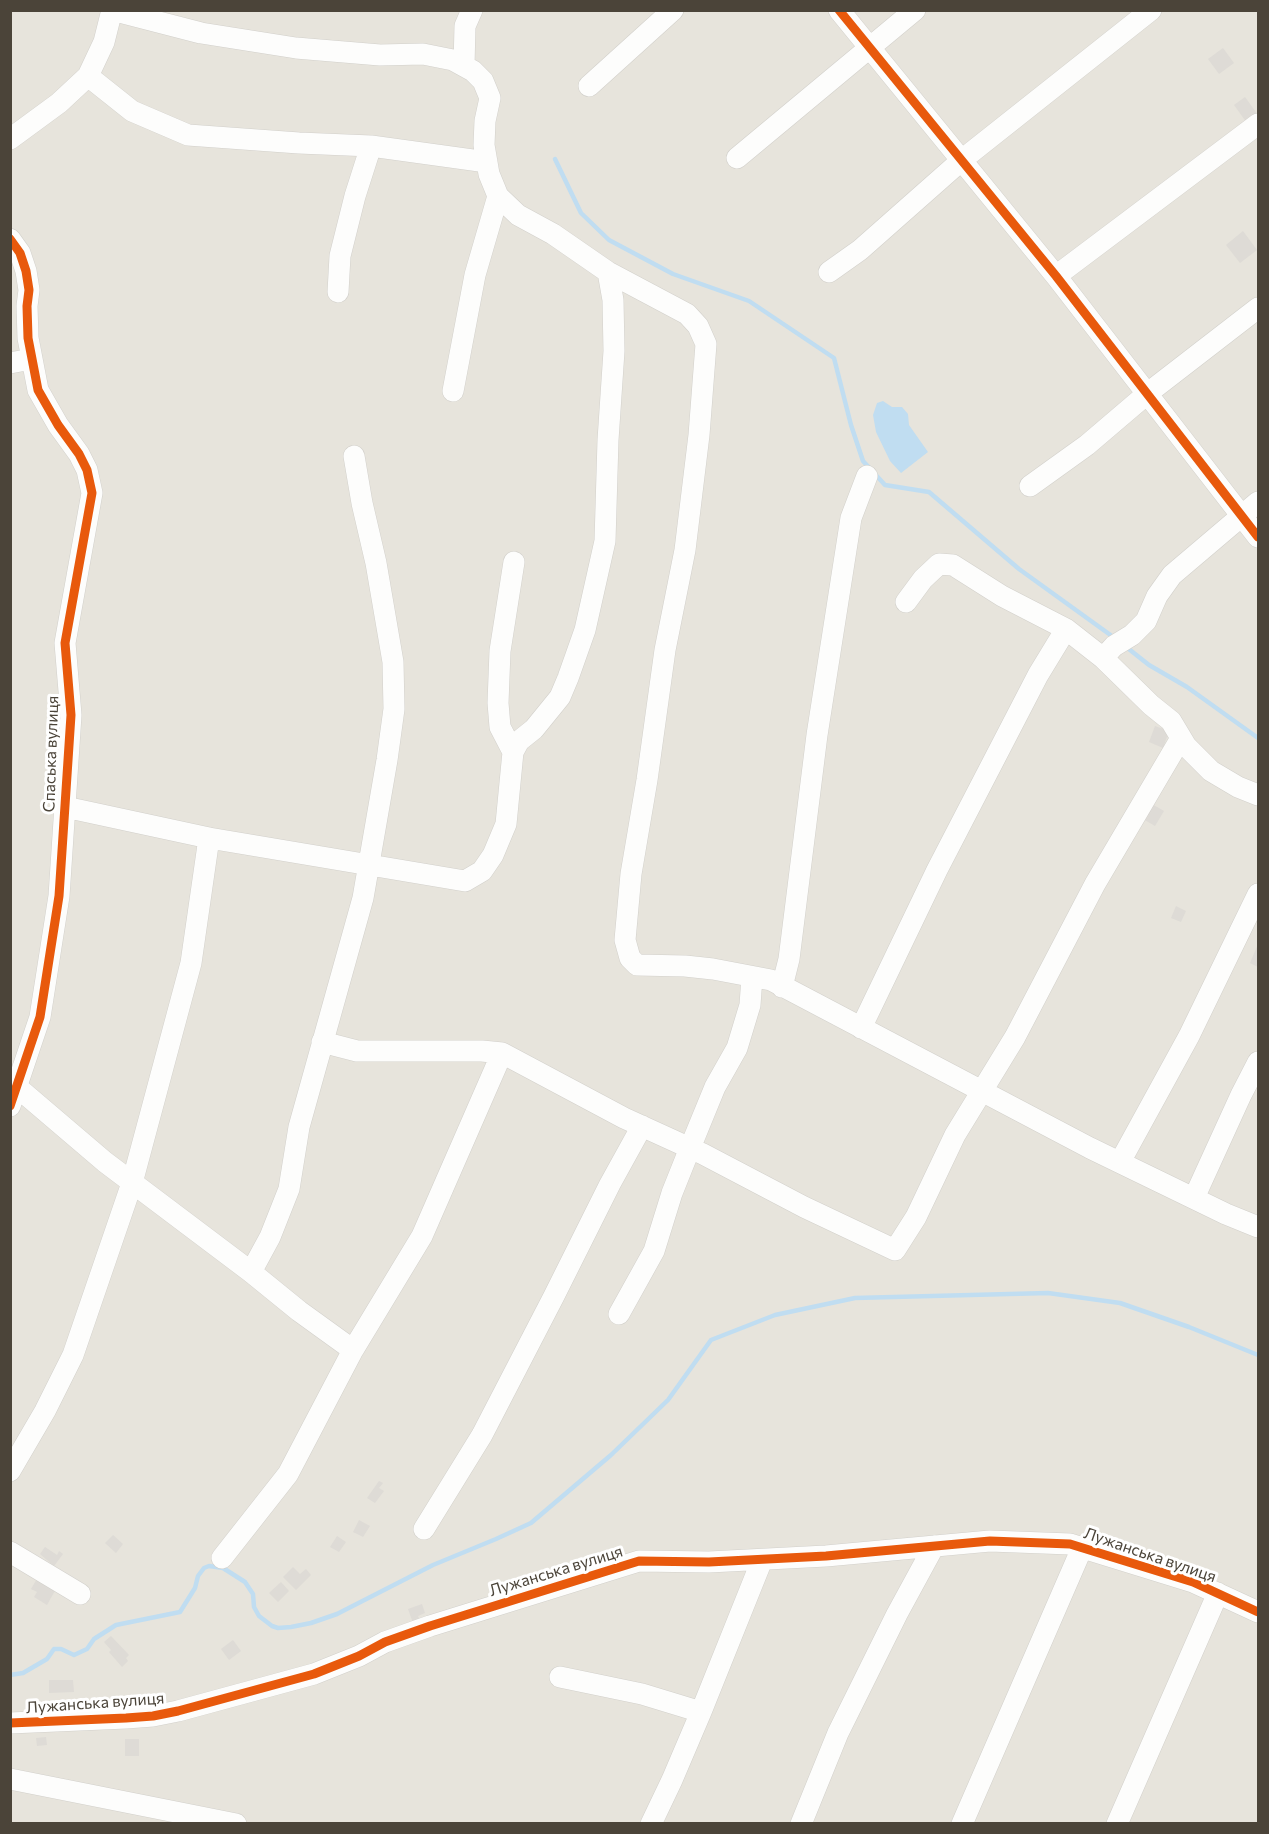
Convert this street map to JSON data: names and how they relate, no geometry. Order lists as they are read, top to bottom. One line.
{"streets":{"street":["Спаська вулиця","Лужанська вулиця"]}}
